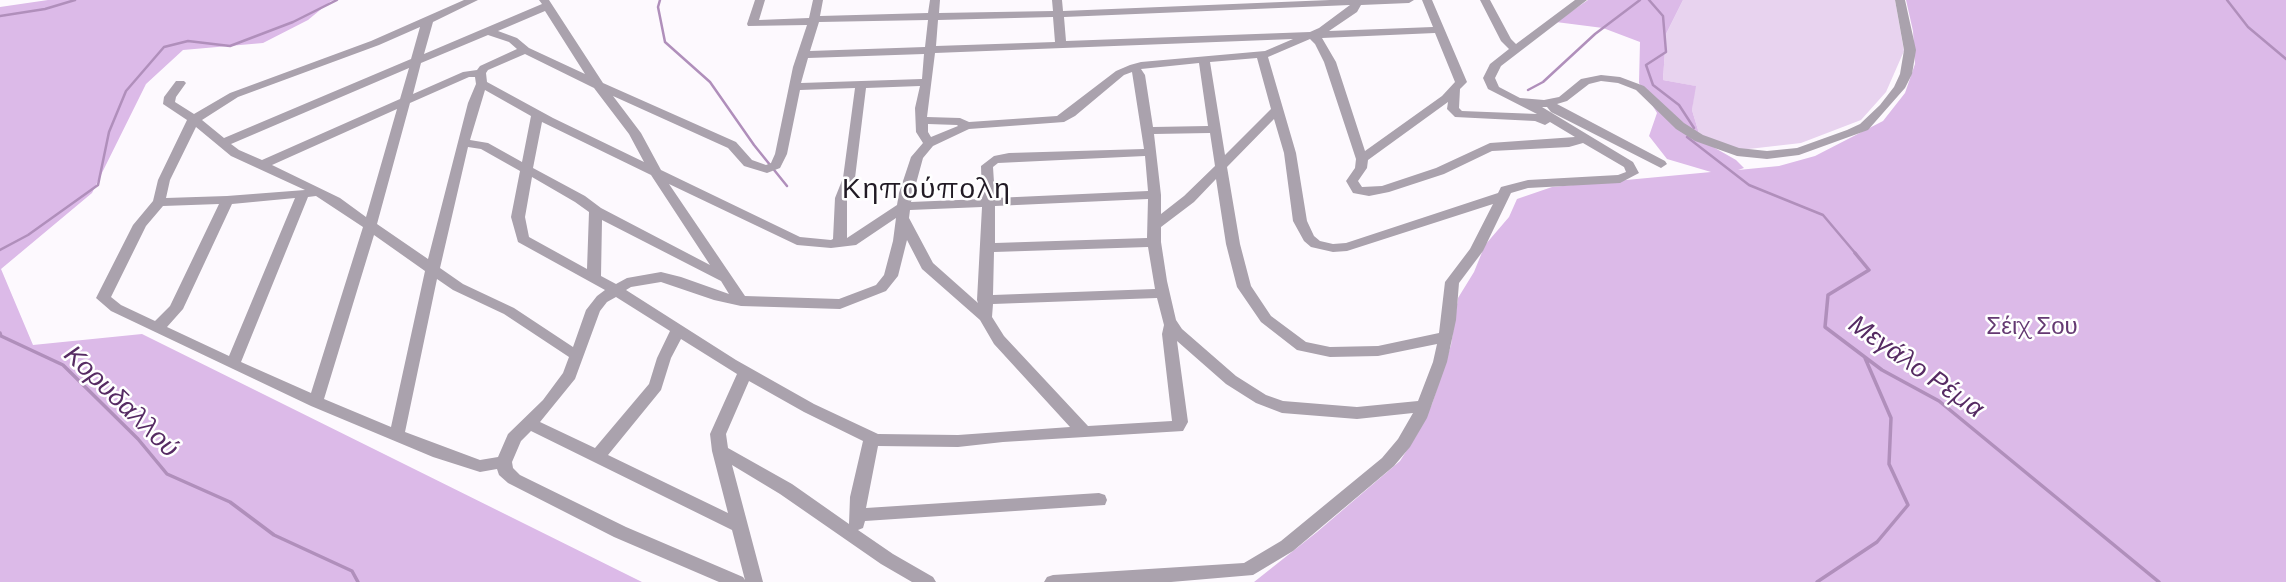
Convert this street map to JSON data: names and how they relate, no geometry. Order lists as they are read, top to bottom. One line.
{"districts":["Κηπούπολη"],"water":["Μεγάλο Ρέμα","Κορυδαλλού"],"parks":["Σέιχ Σου"]}
